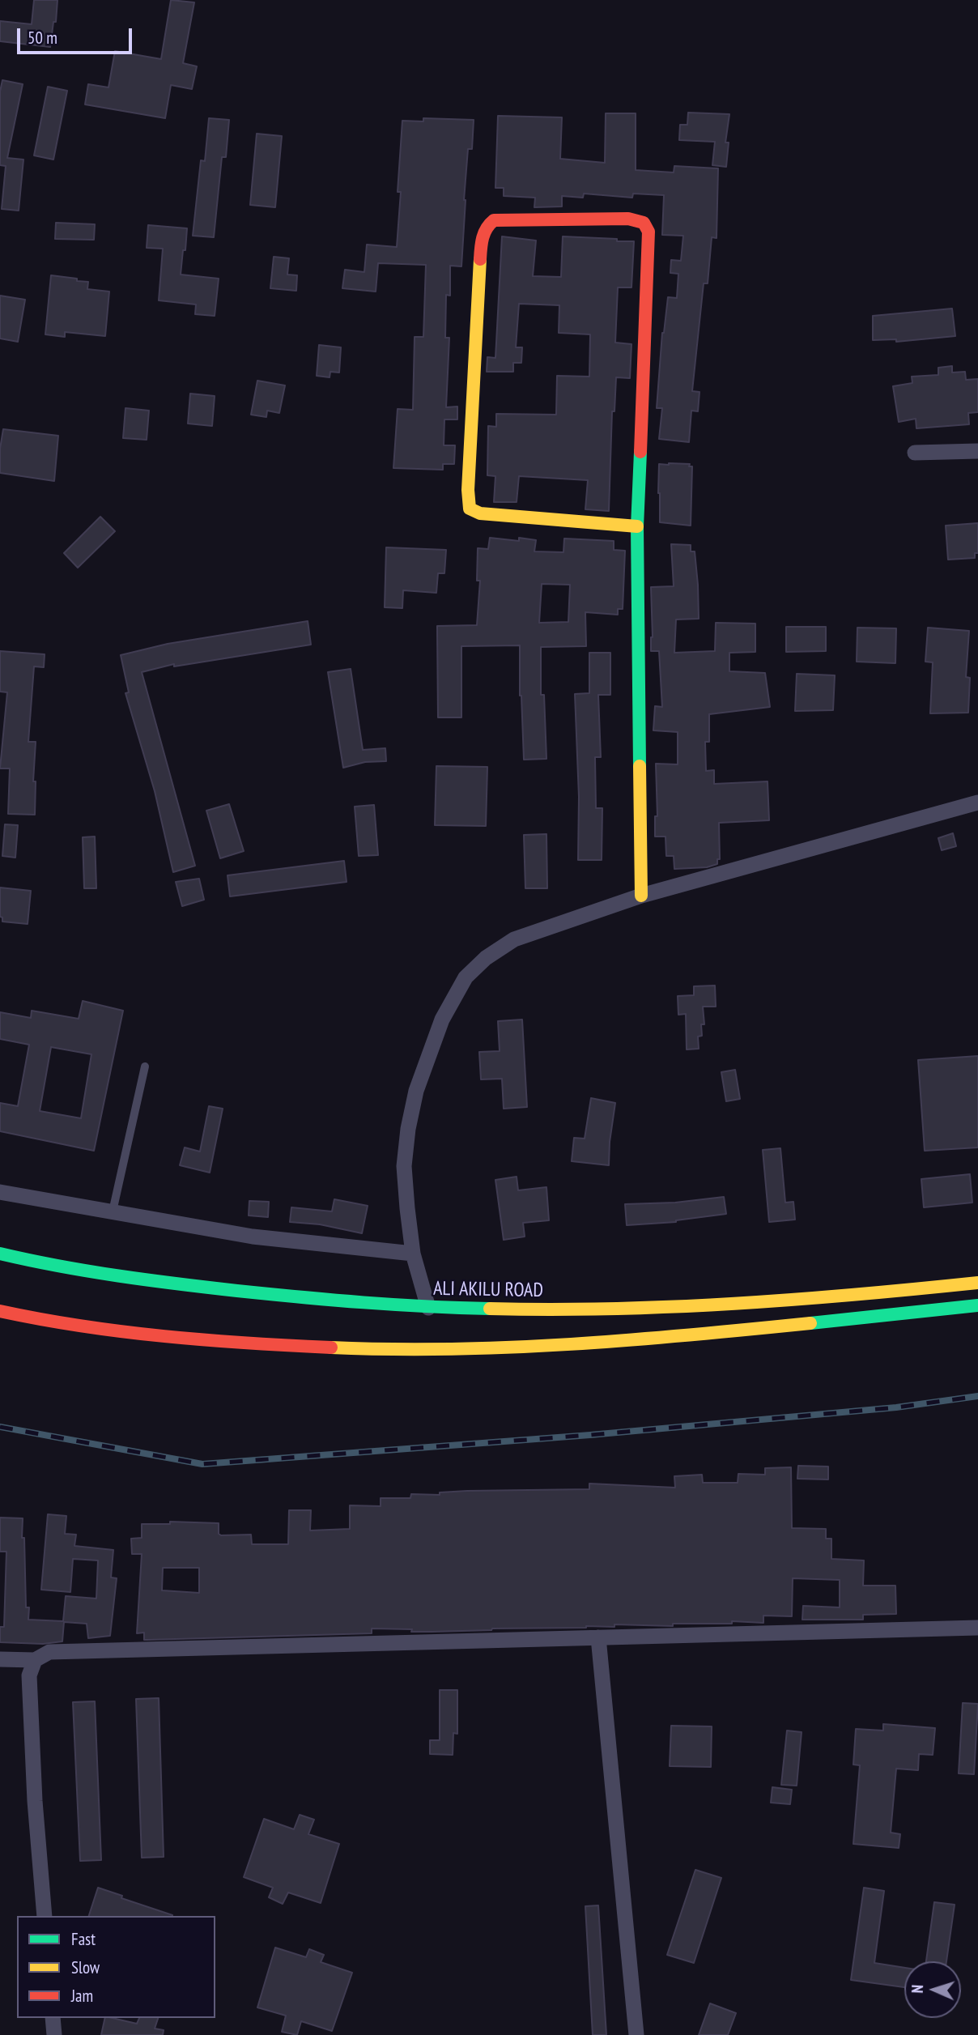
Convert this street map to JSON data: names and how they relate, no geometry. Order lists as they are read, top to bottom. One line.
{"streets":{"main road":["ALI AKILU ROAD"]},"legend":["Fast","Slow","Jam"],"scale_bar":"50 m","north":"left"}
